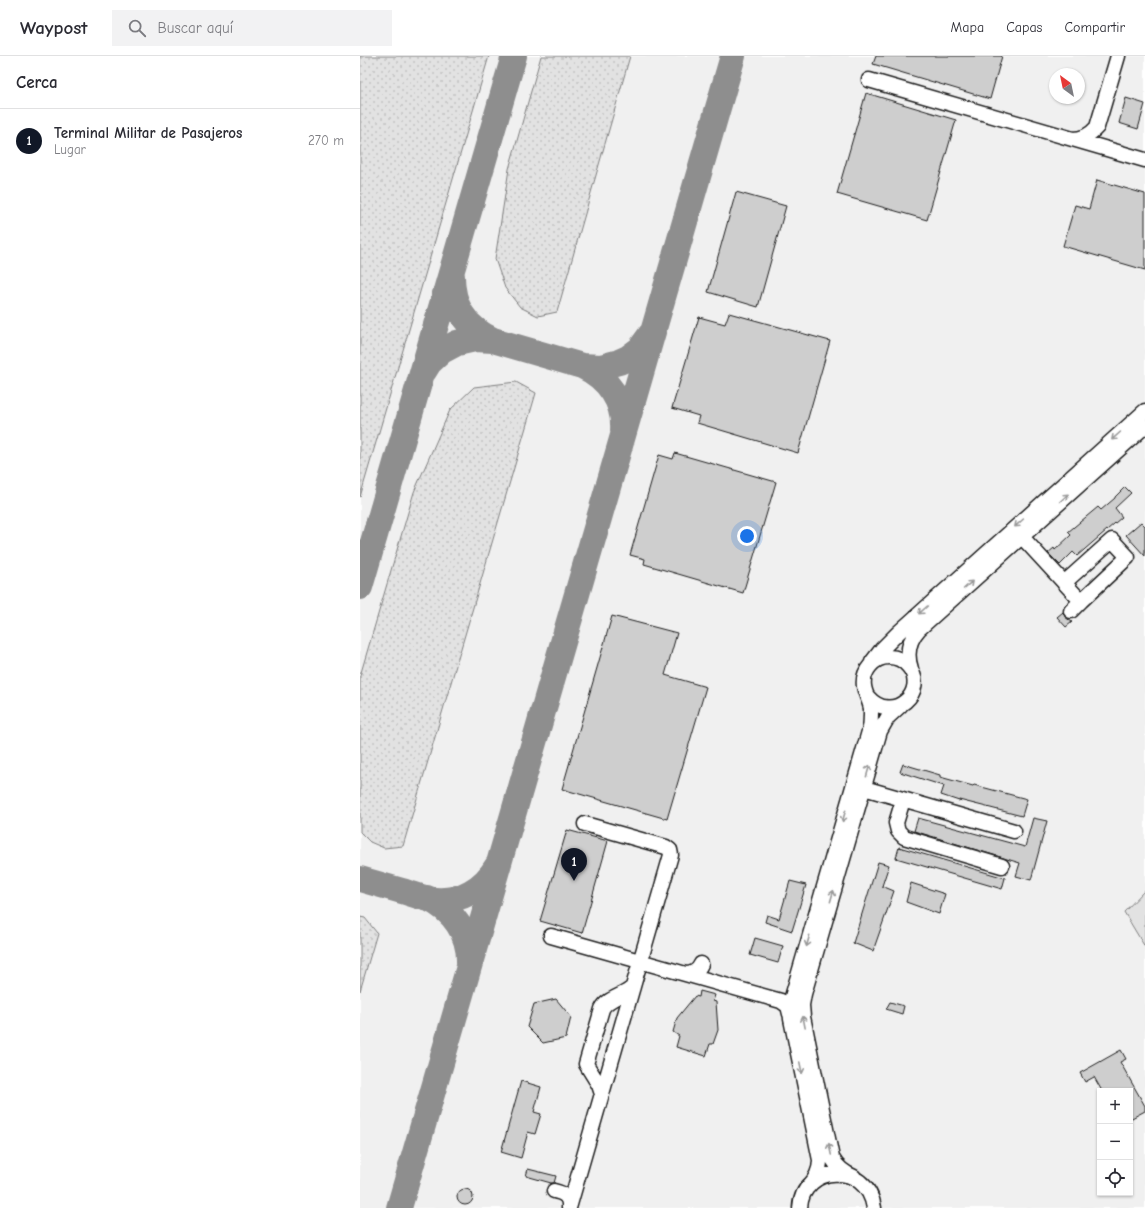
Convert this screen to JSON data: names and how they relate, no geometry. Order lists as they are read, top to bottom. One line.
{"north":"top left","page":{"header":"Waypost","search":"Buscar aquí","nav":["Mapa","Capas","Compartir"],"heading":"Cerca","list":[{"mark":"1","name":"Terminal Militar de Pasajeros","note":"Lugar","value":"270 m"}],"pins":"1","map_buttons":["+","−"]}}
